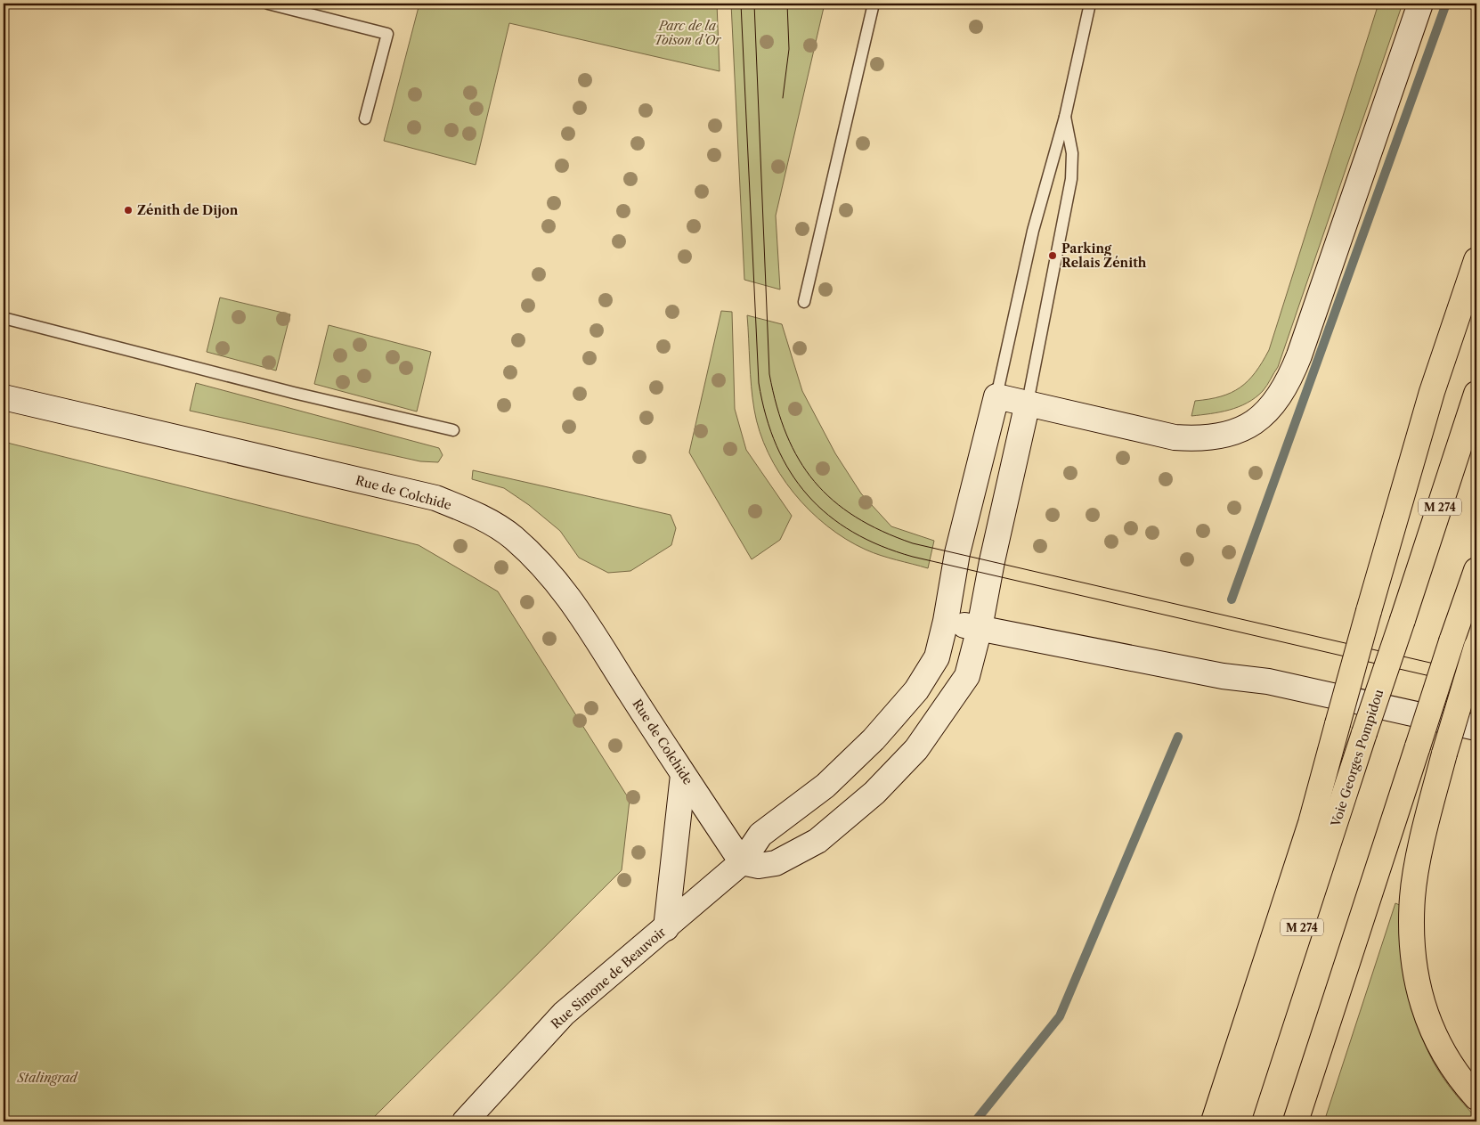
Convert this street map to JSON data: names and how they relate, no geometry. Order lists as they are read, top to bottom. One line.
{"streets":{"highway":["M 274","Voie Georges Pompidou"],"street":["Rue de Colchide","Rue Simone de Beauvoir"]},"crossings":[["Rue de Colchide","Rue Simone de Beauvoir"]],"parks":["Parc de la Toison d'Or","Stalingrad"],"places":["Zénith de Dijon","Parking Relais Zénith"]}
